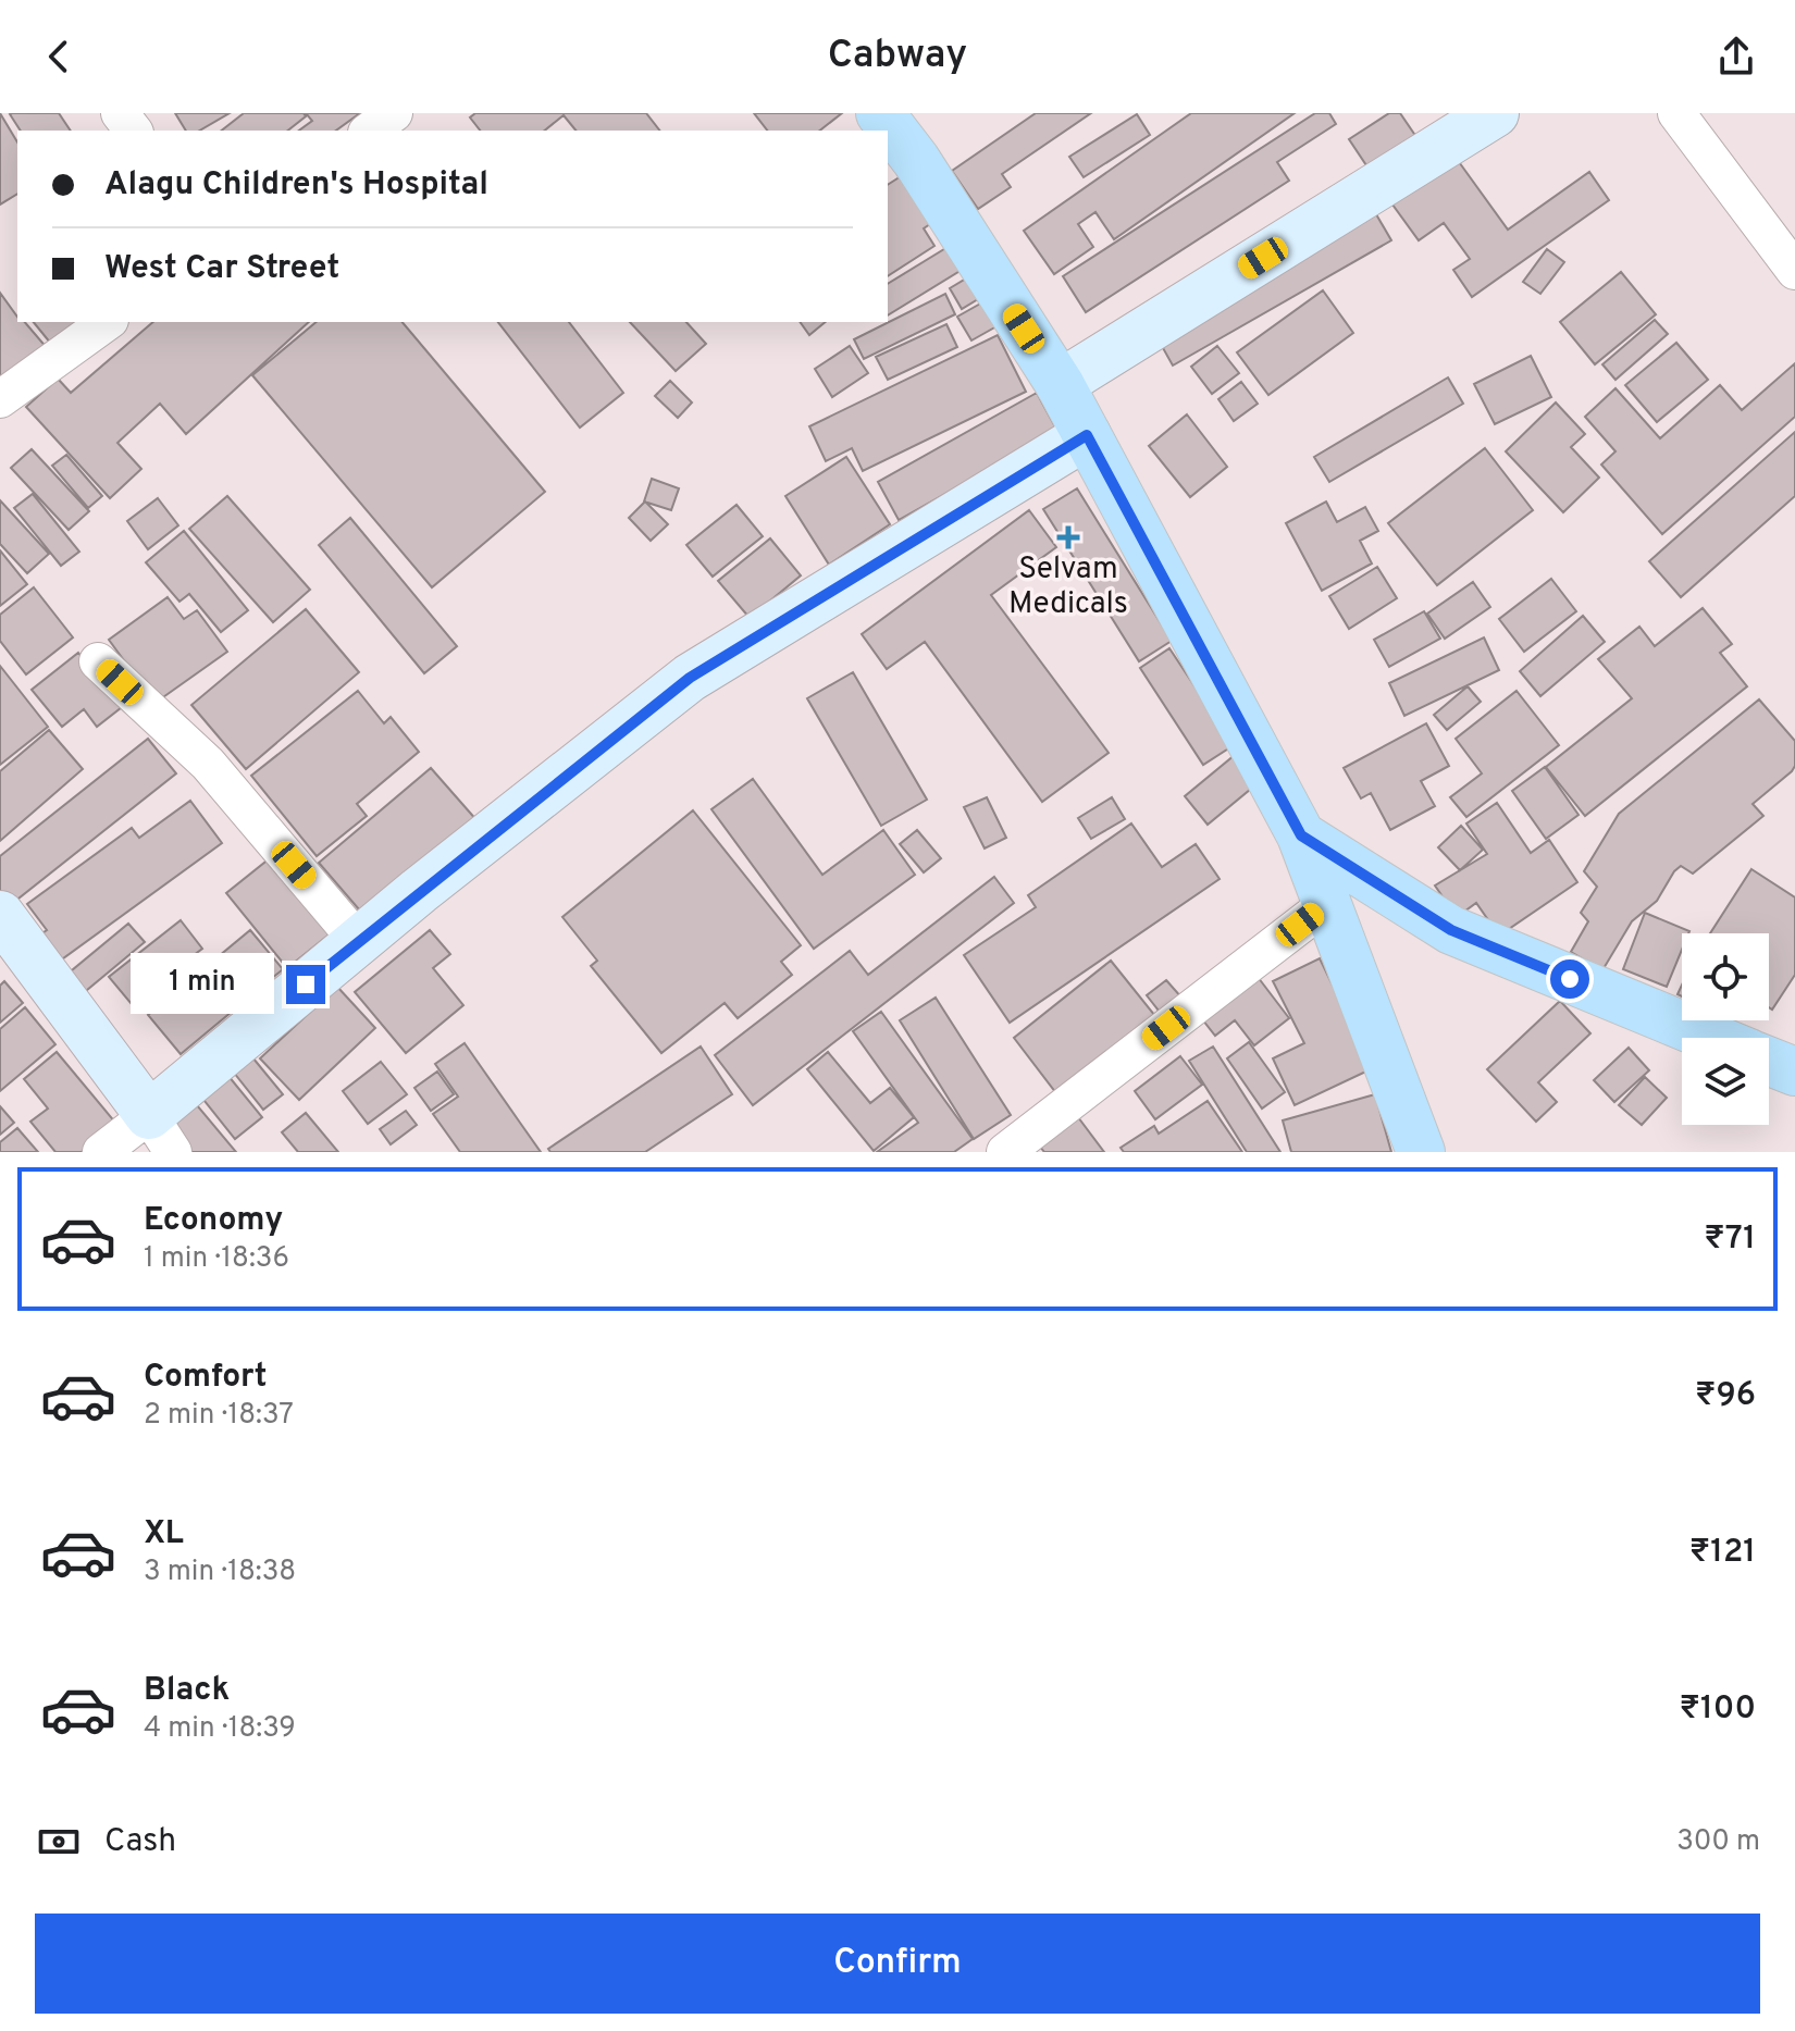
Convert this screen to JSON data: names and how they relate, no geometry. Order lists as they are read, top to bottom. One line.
{"places":{"health":["Selvam Medicals"]},"page":{"header":"Cabway","banner":["Alagu Children's Hospital","West Car Street"],"bubble":"1 min","list":[{"name":"Economy","note":"1 min · 18:36","value":"₹71"},{"name":"Comfort","note":"2 min · 18:37","value":"₹96"},{"name":"XL","note":"3 min · 18:38","value":"₹121"},{"name":"Black","note":"4 min · 18:39","value":"₹100"}],"pay":["Cash","300 m"],"buttons":"Confirm"}}
